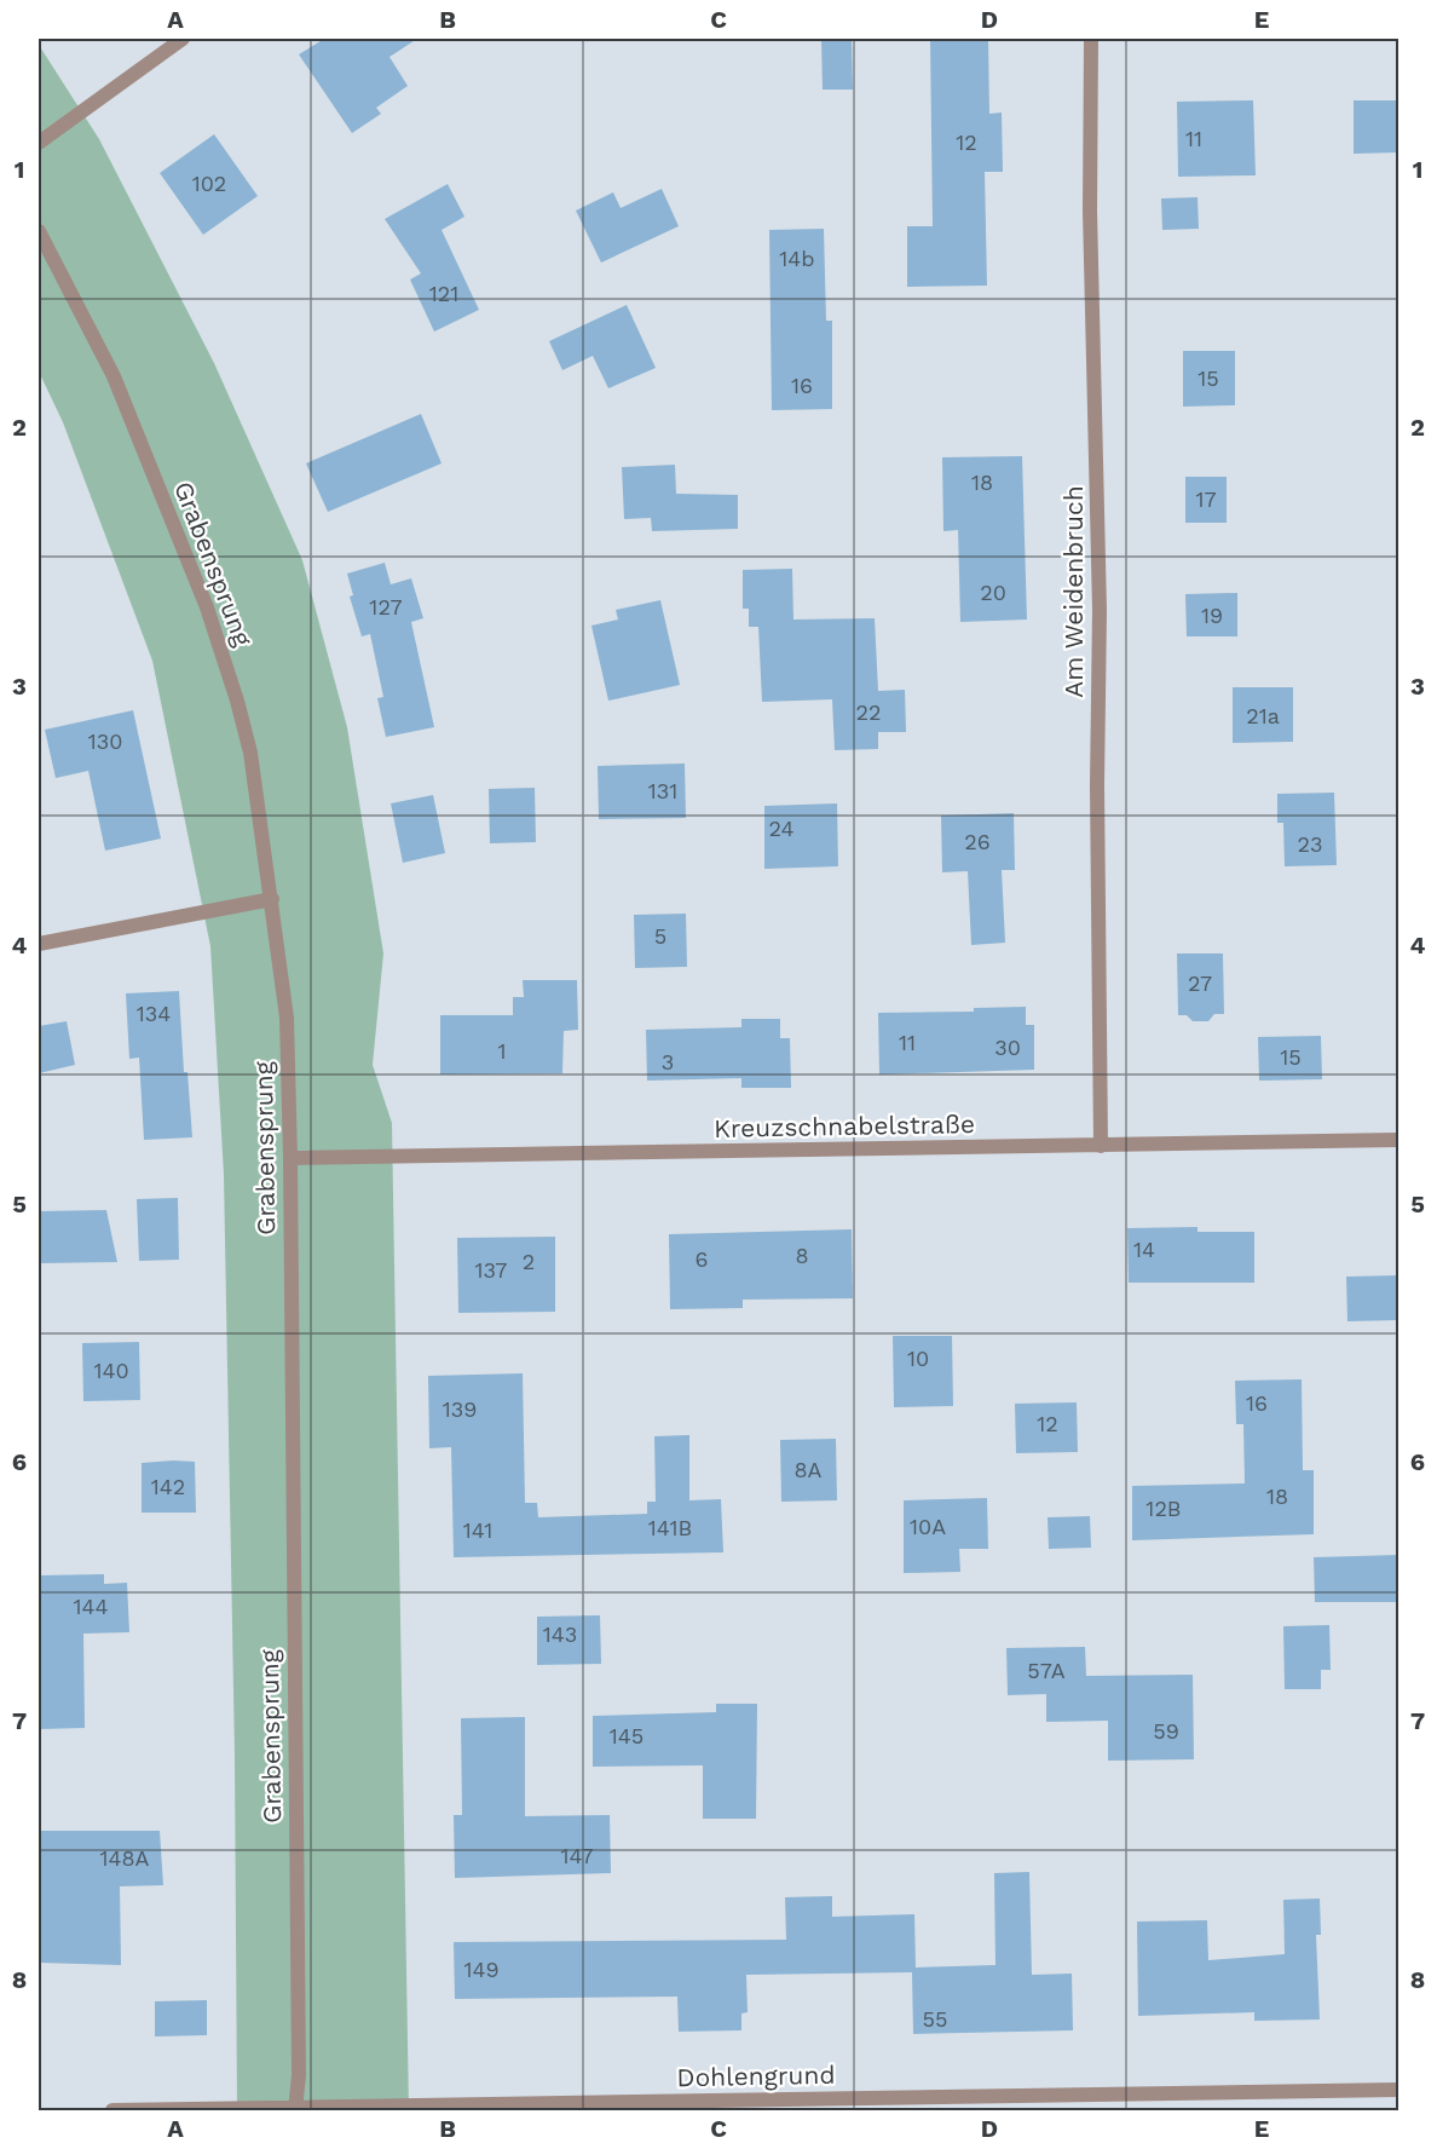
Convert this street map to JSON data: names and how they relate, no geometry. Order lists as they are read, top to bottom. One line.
{"streets":{"street":["Grabensprung","Am Weidenbruch","Kreuzschnabelstraße","Dohlengrund"]},"crossings":[["Grabensprung","Kreuzschnabelstraße"],["Grabensprung","Dohlengrund"],["Am Weidenbruch","Kreuzschnabelstraße"]],"house_numbers":["11","12","102","14b","121","15","16","18","17","20","127","19","22","21a","130","131","24","26","23","5","27","134","11","30","1","15","3","14","8","6","2","137","10","140","16","139","12","8A","142","18","12B","10A","141B","141","144","143","57A","59","145","147","148A","149","55"],"grid":{"columns":["A","B","C","D","E"],"rows":["1","2","3","4","5","6","7","8"]}}
